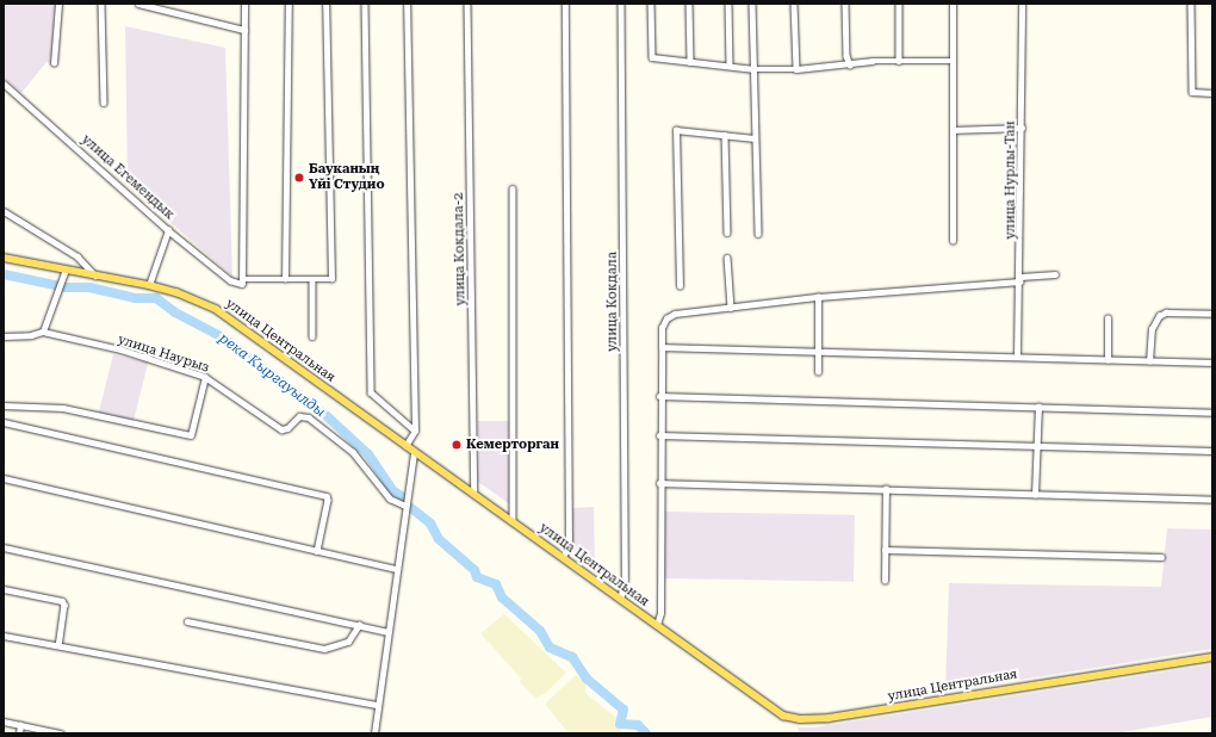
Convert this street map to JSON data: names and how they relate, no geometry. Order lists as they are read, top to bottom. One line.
{"streets":{"main road":["улица Центральная"],"street":["улица Егемендык","улица Нурлы-Тан","улица Кокдала-2","улица Кокдала","улица Наурыз"]},"crossings":[["улица Кокдала-2","улица Центральная"],["улица Кокдала","улица Центральная"]],"water":["река Кыргауылды"],"places":["Бауканың Үйі Студио","Кемерторган"]}
